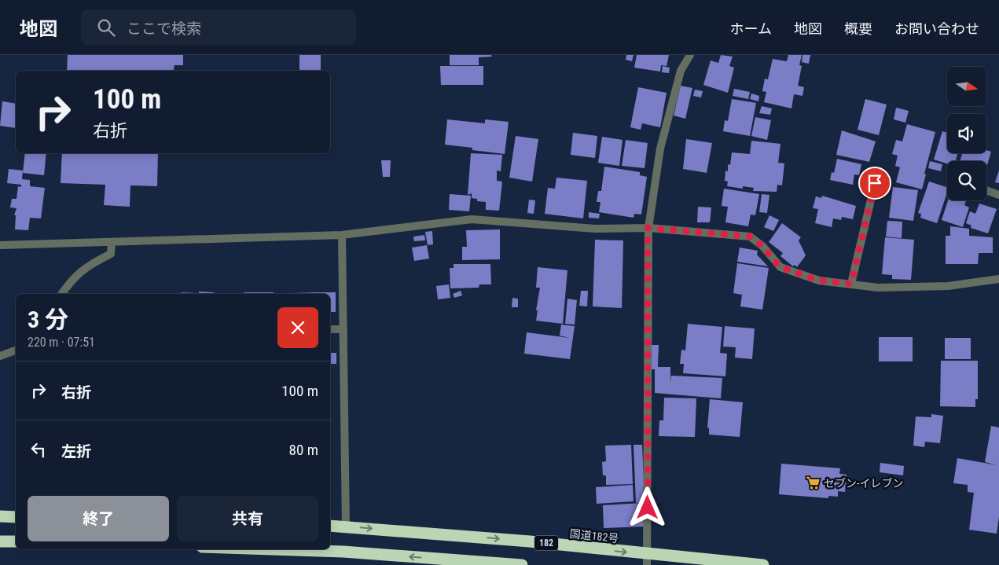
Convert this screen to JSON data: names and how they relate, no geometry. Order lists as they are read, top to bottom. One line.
{"streets":{"highway":["国道182号","182"]},"places":{"supermarket":["セブン-イレブン"]},"north":"right","page":{"header":"地図","search":"ここで検索","nav":["ホーム","地図","概要","お問い合わせ"],"turn":["100 m","右折"],"heading":["3 分","220 m · 07:51"],"list":[{"name":"右折","value":"100 m"},{"name":"左折","value":"80 m"}],"buttons":["終了","共有"]}}
